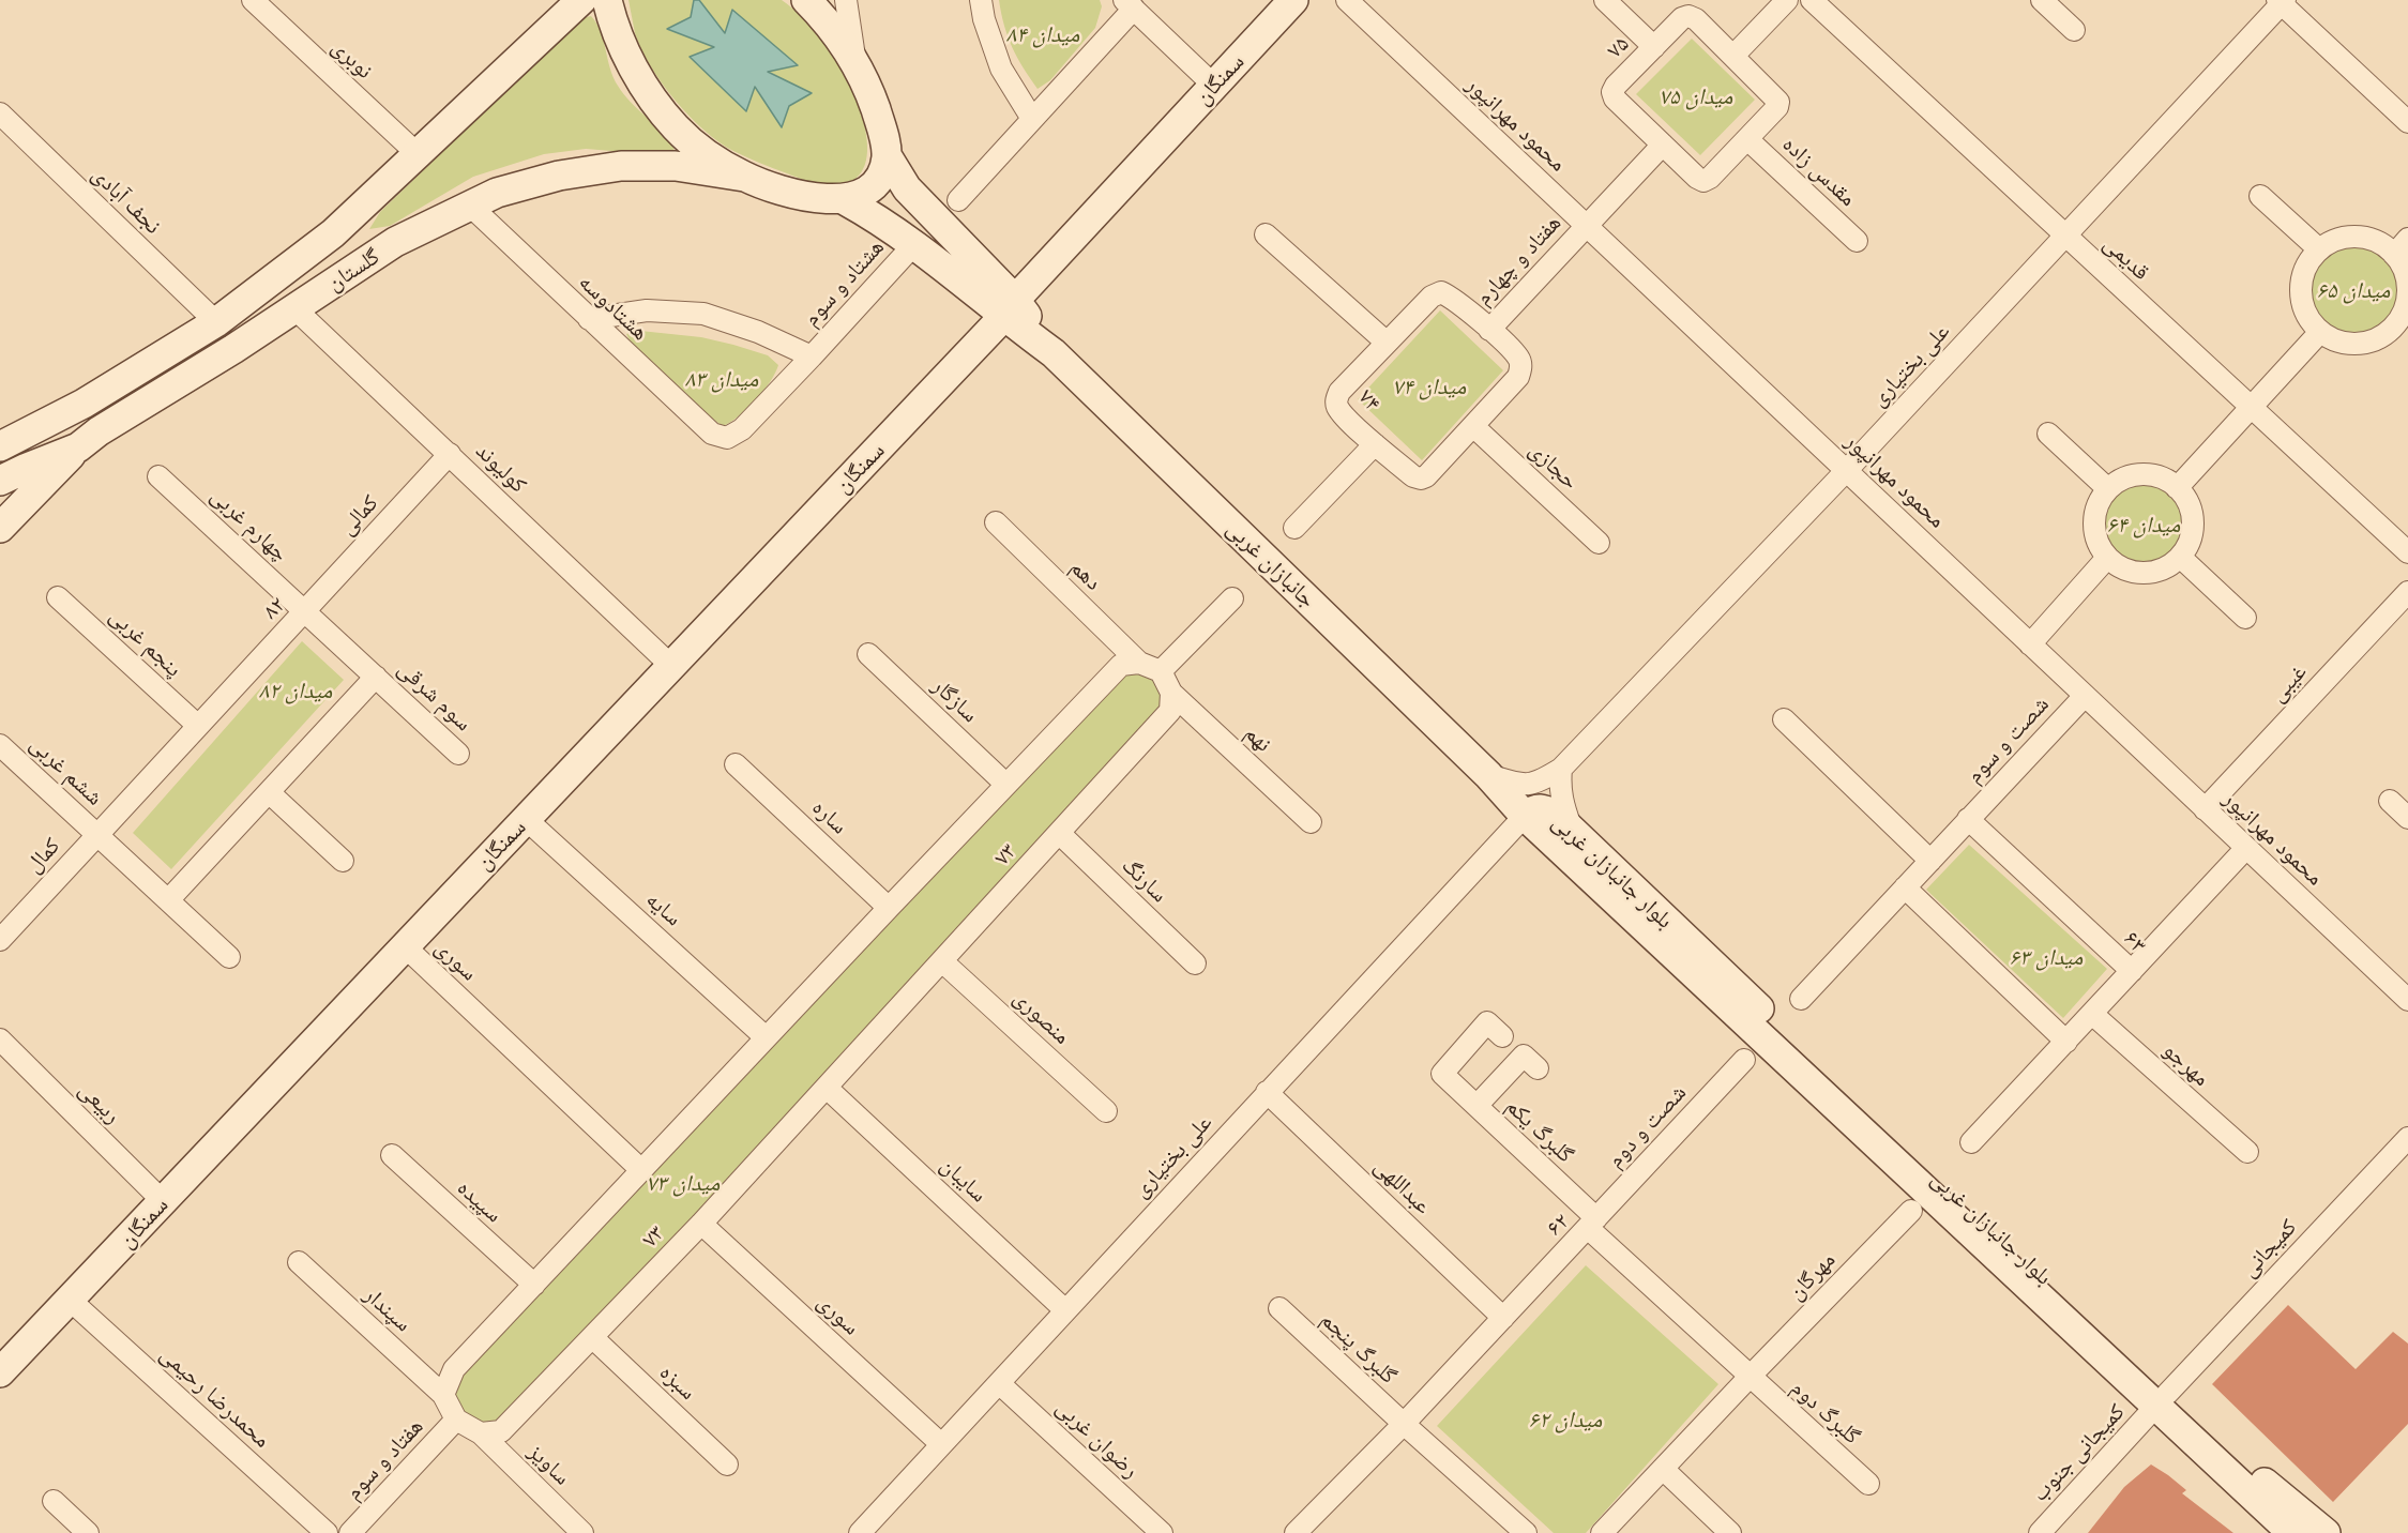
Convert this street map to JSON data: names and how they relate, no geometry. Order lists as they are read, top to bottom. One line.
{"streets":{"main road":["سمنگان","گلستان","جانبازان غربی","بلوار جانبازان غربی"],"street":["۷۵","نوبری","محمود مهرانپور","مقدس زاده","نجف آبادی","قدیمی","هفتاد و چهارم","هشتاد و سوم","هشتادوسه","علی بختیاری","۷۴","حجازی","کولیوند","کمالی","چهارم غربی","دهم","۸۲","پنجم غربی","غیبی","سوم شرقی","سازگار","نهم","شصت و سوم","ششم غربی","ساره","۷۳","کمال","سارنگ","سایه","۶۳","سوری","منصوری","مهرجو","ربیعی","شصت و دوم","گلبرگ یکم","سایبان","عبداللهی","سپیده","۶۲","کمیجانی","مهرگان","سپندار","گلبرگ پنجم","سبزه","محمدرضا رحیمی","گلبرگ دوم","رضوان غربی","کمیجانی جنوب","هفتاد و سوم","ساویز"]},"crossings":[["۷۵","مقدس زاده"],["۷۵","هفتاد و چهارم"],["نوبری","گلستان"],["سمنگان","کولیوند"],["سمنگان","جانبازان غربی"],["سمنگان","سایه"],["سمنگان","سوری"],["سمنگان","ربیعی"],["سمنگان","محمدرضا رحیمی"],["محمود مهرانپور","هفتاد و چهارم"],["محمود مهرانپور","علی بختیاری"],["محمود مهرانپور","غیبی"],["محمود مهرانپور","شصت و سوم"],["نجف آبادی","گلستان"],["قدیمی","علی بختیاری"],["هفتاد و چهارم","۷۴"],["گلستان","هشتادوسه"],["گلستان","کولیوند"],["هشتاد و سوم","هشتادوسه"],["هشتاد و سوم","جانبازان غربی"],["علی بختیاری","جانبازان غربی"],["علی بختیاری","بلوار جانبازان غربی"],["علی بختیاری","سوری"],["علی بختیاری","سایبان"],["علی بختیاری","عبداللهی"],["علی بختیاری","رضوان غربی"],["۷۴","حجازی"],["کولیوند","کمالی"],["کمالی","چهارم غربی"],["کمالی","۸۲"],["چهارم غربی","۸۲"],["جانبازان غربی","بلوار جانبازان غربی"],["دهم","۷۳"],["۸۲","پنجم غربی"],["۸۲","سوم شرقی"],["۸۲","ششم غربی"],["۸۲","کمال"],["سازگار","۷۳"],["نهم","۷۳"],["شصت و سوم","۶۳"],["ششم غربی","کمال"],["ساره","۷۳"],["۷۳","سارنگ"],["۷۳","سایه"],["۷۳","سوری"],["۷۳","منصوری"],["۷۳","سایبان"],["۷۳","سپیده"],["۷۳","سپندار"],["۷۳","سبزه"],["۷۳","ساویز"],["بلوار جانبازان غربی","کمیجانی"],["بلوار جانبازان غربی","کمیجانی جنوب"],["۶۳","مهرجو"],["شصت و دوم","گلبرگ یکم"],["شصت و دوم","۶۲"],["گلبرگ یکم","۶۲"],["عبداللهی","۶۲"],["۶۲","مهرگان"],["۶۲","گلبرگ پنجم"],["۶۲","گلبرگ دوم"],["کمیجانی","کمیجانی جنوب"],["مهرگان","گلبرگ دوم"],["سپندار","هفتاد و سوم"]],"parks":["میدان ۸۴","میدان ۷۵","میدان ۶۵","میدان ۸۳","میدان ۷۴","میدان ۶۴","میدان ۸۲","میدان ۶۳","میدان ۷۳","میدان ۶۲"]}
